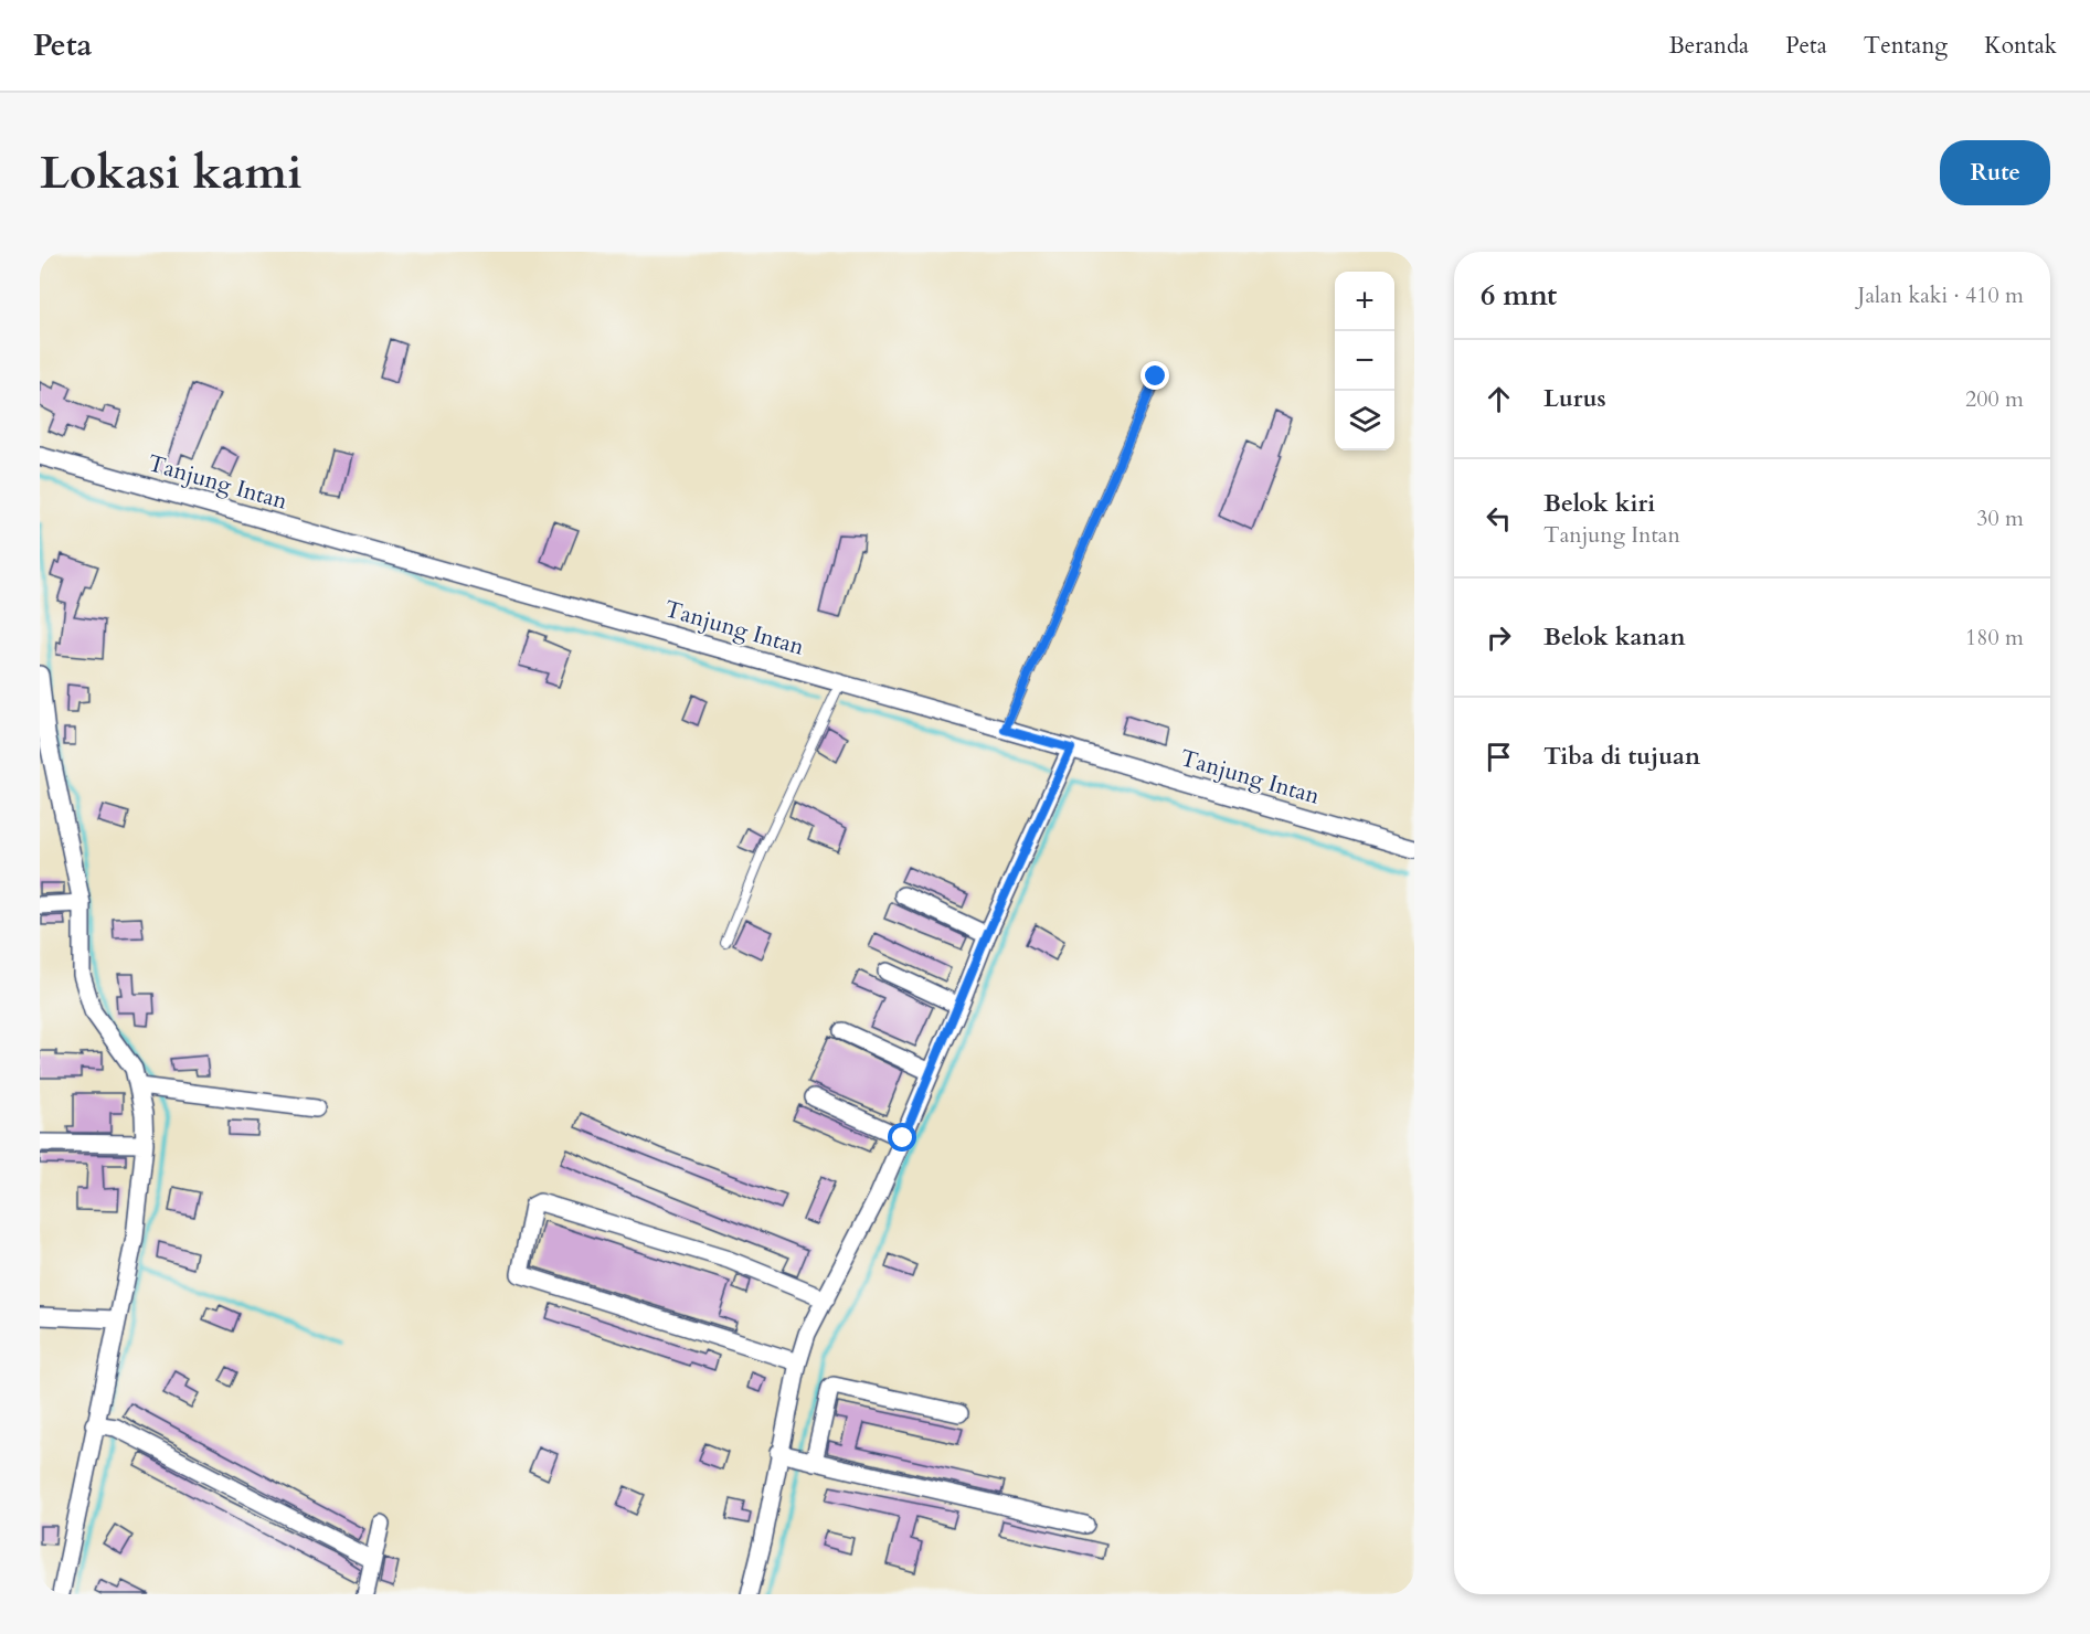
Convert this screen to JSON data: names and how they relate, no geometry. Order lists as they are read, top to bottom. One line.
{"streets":{"street":["Tanjung Intan"]},"page":{"header":"Peta","nav":["Beranda","Peta","Tentang","Kontak"],"buttons":"Rute","title":"Lokasi kami","heading":["6 mnt","Jalan kaki · 410 m"],"map_buttons":["+","−"],"list":[["Lurus","200 m"],["Belok kiri","Tanjung Intan","30 m"],["Belok kanan","180 m"],"Tiba di tujuan"]}}
